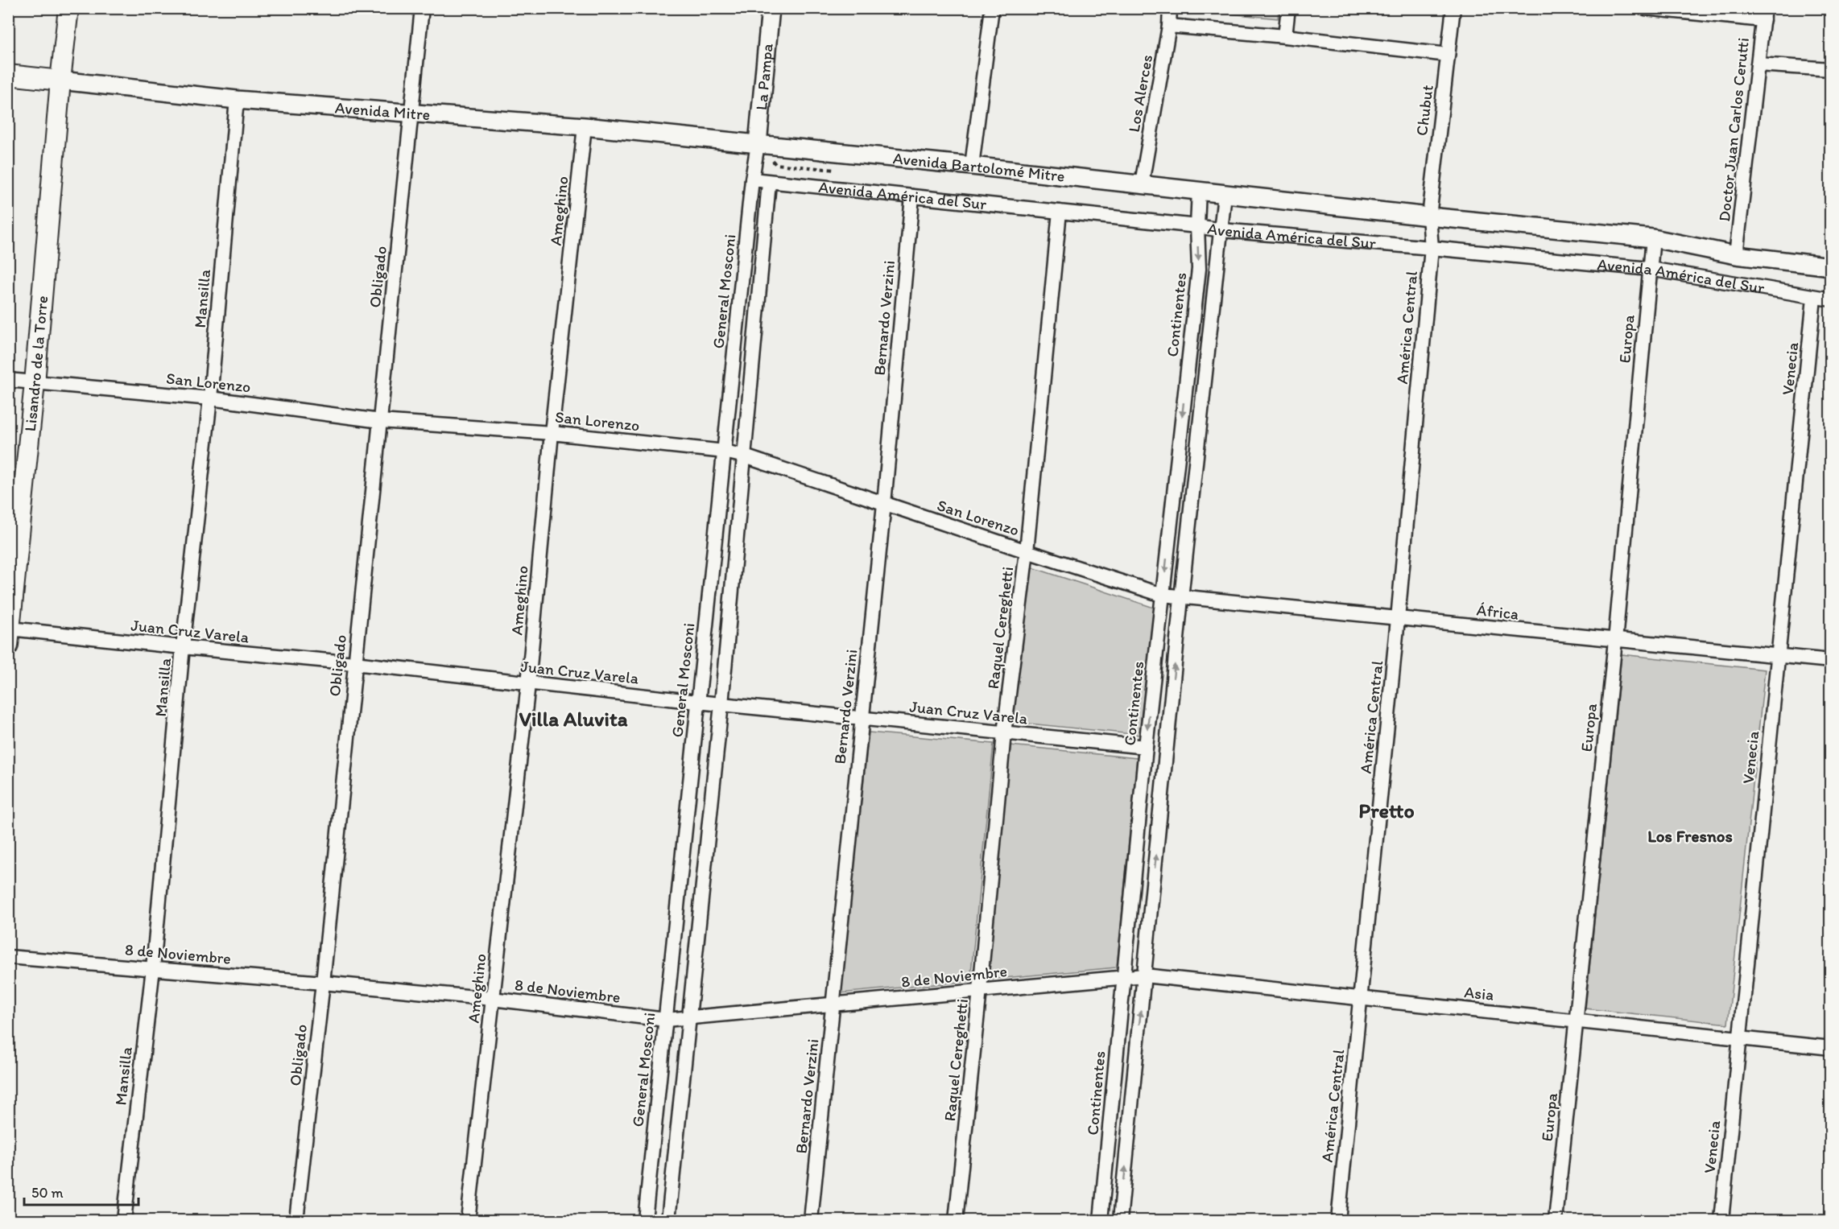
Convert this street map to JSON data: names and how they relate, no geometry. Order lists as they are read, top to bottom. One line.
{"streets":{"main road":["Avenida Mitre","Lisandro de la Torre"],"street":["La Pampa","Los Alerces","Chubut","Doctor Juan Carlos Cerutti","Avenida Bartolomé Mitre","Avenida América del Sur","Ameghino","Obligado","General Mosconi","Mansilla","Continentes","Bernardo Verzini","América Central","Europa","Venecia","San Lorenzo","África","Raquel Cereghetti","Juan Cruz Varela","8 de Noviembre","Asia"]},"crossings":[["La Pampa","Avenida Mitre"],["La Pampa","Avenida Bartolomé Mitre"],["La Pampa","General Mosconi"],["Los Alerces","Avenida Bartolomé Mitre"],["Chubut","Avenida América del Sur"],["Chubut","América Central"],["Avenida Mitre","Avenida Bartolomé Mitre"],["Avenida Mitre","Ameghino"],["Avenida Mitre","Obligado"],["Avenida Mitre","General Mosconi"],["Avenida Mitre","Mansilla"],["Avenida Mitre","Lisandro de la Torre"],["Doctor Juan Carlos Cerutti","Avenida América del Sur"],["Avenida Bartolomé Mitre","Avenida América del Sur"],["Avenida Bartolomé Mitre","General Mosconi"],["Avenida Bartolomé Mitre","Continentes"],["Avenida América del Sur","General Mosconi"],["Avenida América del Sur","Continentes"],["Avenida América del Sur","Bernardo Verzini"],["Avenida América del Sur","América Central"],["Avenida América del Sur","Europa"],["Avenida América del Sur","Venecia"],["Avenida América del Sur","Raquel Cereghetti"],["Ameghino","San Lorenzo"],["Ameghino","Juan Cruz Varela"],["Ameghino","8 de Noviembre"],["Obligado","San Lorenzo"],["Obligado","Juan Cruz Varela"],["Obligado","8 de Noviembre"],["General Mosconi","San Lorenzo"],["General Mosconi","Juan Cruz Varela"],["General Mosconi","8 de Noviembre"],["Mansilla","San Lorenzo"],["Mansilla","Juan Cruz Varela"],["Mansilla","8 de Noviembre"],["Continentes","San Lorenzo"],["Continentes","África"],["Continentes","Juan Cruz Varela"],["Continentes","8 de Noviembre"],["Continentes","Asia"],["Bernardo Verzini","San Lorenzo"],["Bernardo Verzini","Juan Cruz Varela"],["Bernardo Verzini","8 de Noviembre"],["América Central","África"],["América Central","Asia"],["Europa","África"],["Europa","Asia"],["Lisandro de la Torre","San Lorenzo"],["Lisandro de la Torre","Juan Cruz Varela"],["Venecia","África"],["Venecia","Asia"],["San Lorenzo","África"],["San Lorenzo","Raquel Cereghetti"],["Raquel Cereghetti","Juan Cruz Varela"],["Raquel Cereghetti","8 de Noviembre"],["8 de Noviembre","Asia"]],"districts":["Villa Aluvita","Pretto","Los Fresnos"],"scale_bar":"50 m"}
